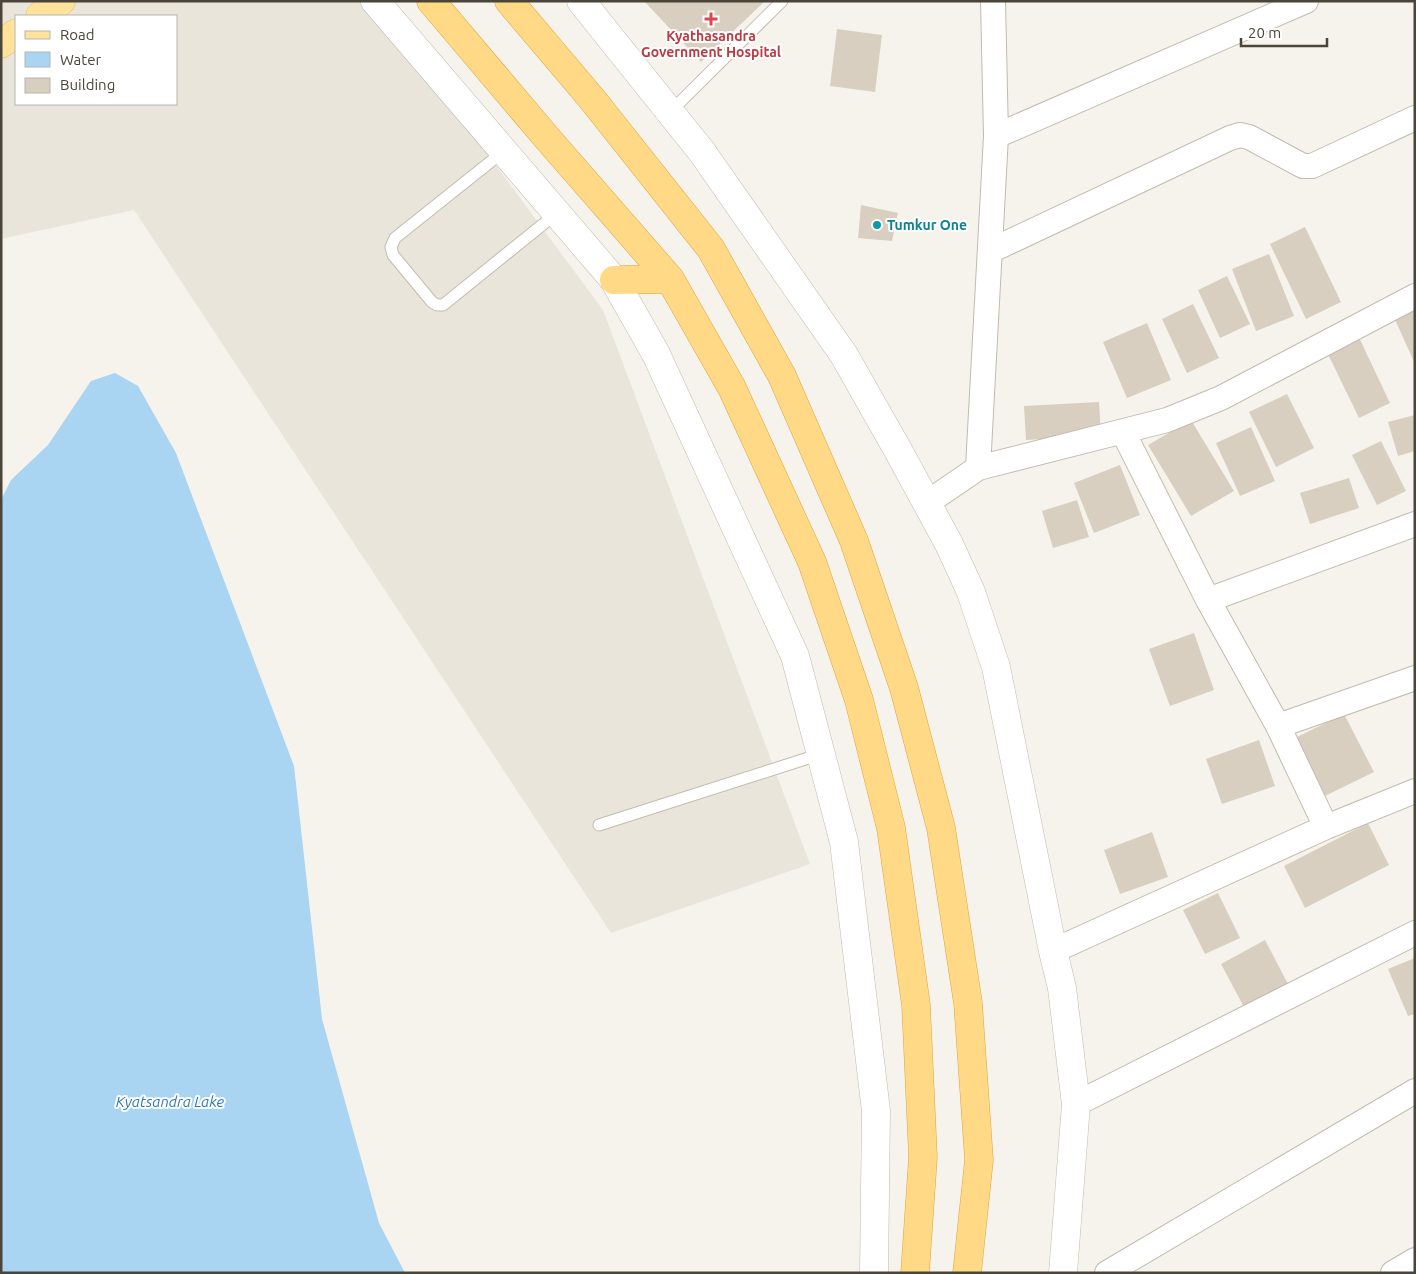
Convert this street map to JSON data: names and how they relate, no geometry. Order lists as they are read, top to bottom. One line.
{"water":["Kyatsandra Lake"],"places":{"health":["Kyathasandra Government Hospital"],"other":["Tumkur One"]},"legend":["Road","Water","Building"],"scale_bar":"20 m"}
